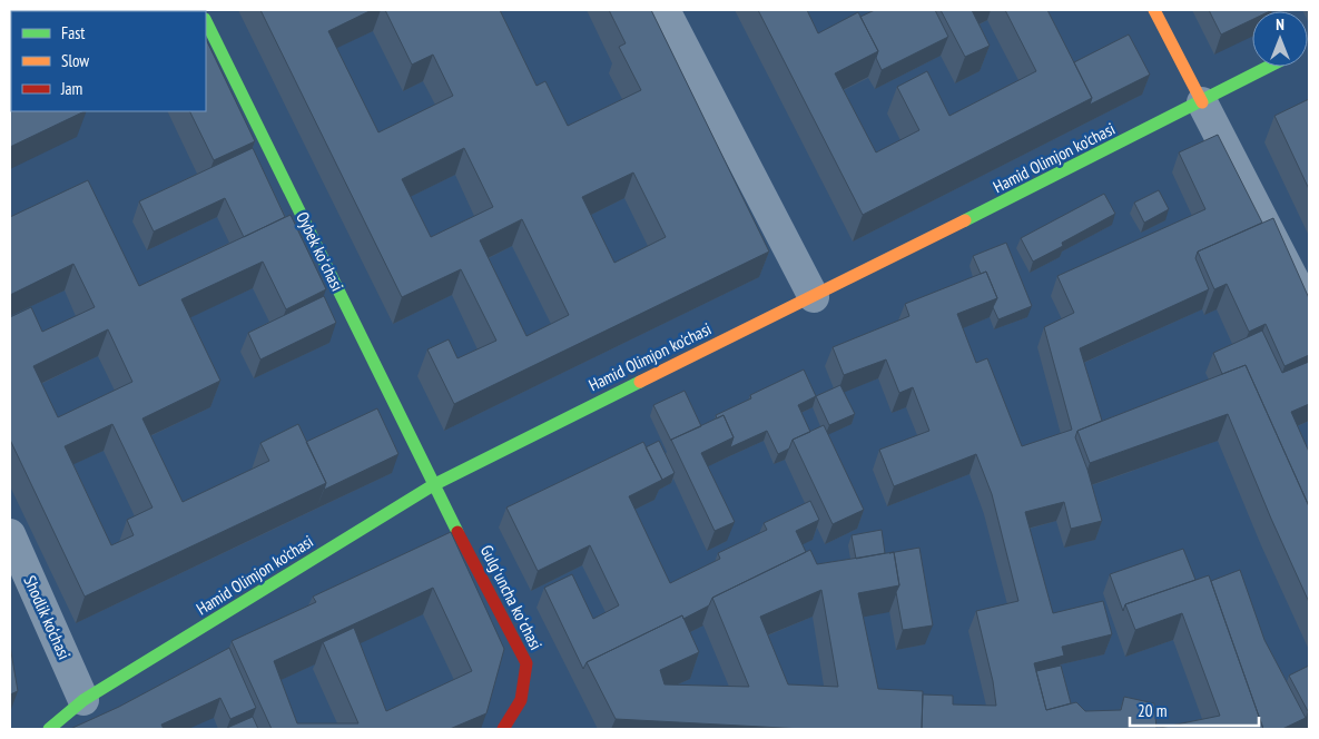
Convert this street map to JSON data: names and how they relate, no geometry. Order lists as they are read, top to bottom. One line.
{"streets":{"street":["Hamid Olimjon ko'chasi","Oybek koʻchasi","Gulgʻuncha koʻchasi","Shodlik ko‘chasi"]},"crossings":[["Hamid Olimjon ko'chasi","Oybek koʻchasi"],["Hamid Olimjon ko'chasi","Gulgʻuncha koʻchasi"],["Hamid Olimjon ko'chasi","Shodlik ko‘chasi"],["Oybek koʻchasi","Gulgʻuncha koʻchasi"]],"legend":["Fast","Slow","Jam"],"scale_bar":"20 m","north":"top"}
